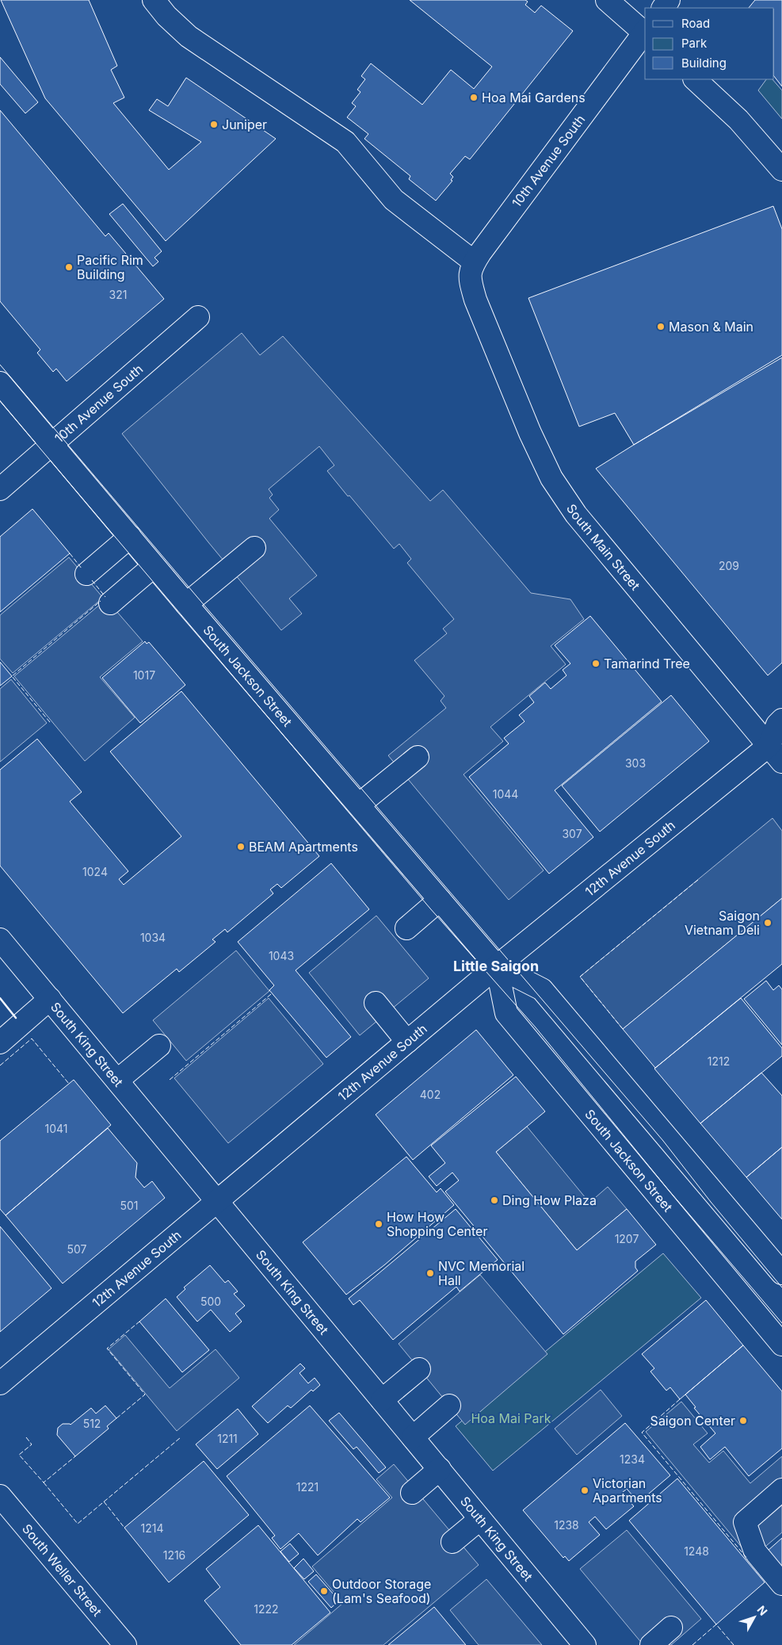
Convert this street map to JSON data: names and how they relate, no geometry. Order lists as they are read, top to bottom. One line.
{"streets":{"main road":["10th Avenue South","South Main Street","South Jackson Street","12th Avenue South","South King Street","South Weller Street"]},"crossings":[["10th Avenue South","South Main Street"],["10th Avenue South","South Jackson Street"],["South Main Street","12th Avenue South"],["South Jackson Street","12th Avenue South"],["12th Avenue South","South King Street"]],"districts":["Little Saigon"],"parks":["Hoa Mai Park"],"places":["Hoa Mai Gardens","Juniper","Pacific Rim Building","Mason & Main","Tamarind Tree","BEAM Apartments","Saigon Vietnam Deli","Ding How Plaza","How How Shopping Center","NVC Memorial Hall","Saigon Center","Victorian Apartments","Outdoor Storage (Lam's Seafood)"],"house_numbers":["321","209","1017","303","1044","307","1024","1034","1043","1212","402","1041","501","1207","507","500","512","1211","1234","1221","1238","1214","1248","1216","1222"],"legend":["Road","Park","Building"],"north":"top right"}
